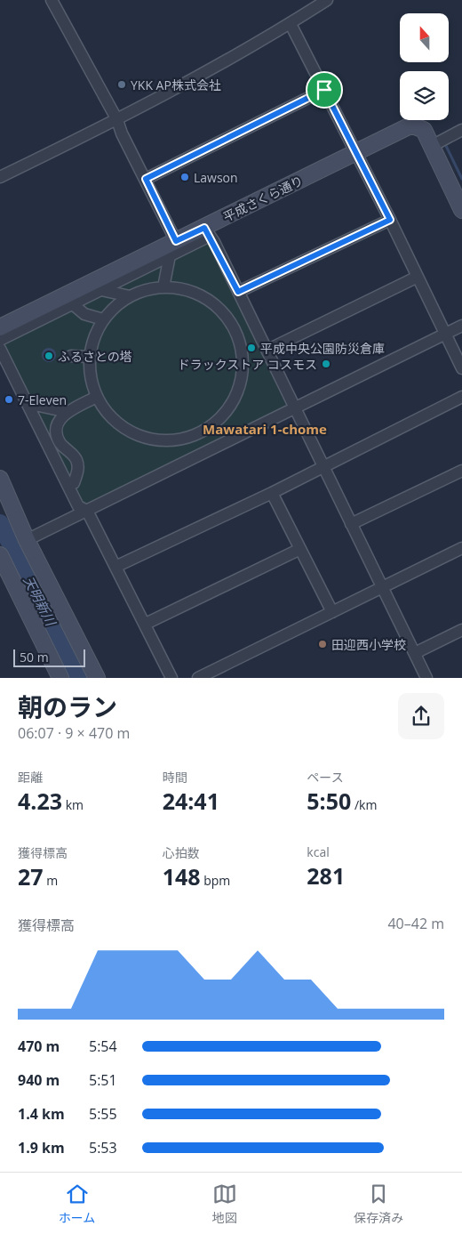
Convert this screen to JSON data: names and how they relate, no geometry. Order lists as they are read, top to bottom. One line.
{"streets":{"street":["平成さくら通り"]},"districts":["Mawatari 1-chome"],"water":["天明新川"],"places":["YKK AP株式会社","Lawson","平成中央公園防災倉庫","ふるさとの塔","ドラックストア コスモス","7-Eleven","田迎西小学校"],"scale_bar":"50 m","north":"top","page":{"scale":"50 m","heading":["朝のラン","06:07 · 9 × 470 m"],"stats":[["距離","4.23 km"],["時間","24:41"],["ペース","5:50 /km"],["獲得標高","27 m"],["心拍数","148 bpm"],["kcal","281"]],"chart":["獲得標高","40–42 m"],"list":[{"name":"470 m","note":"5:54"},{"name":"940 m","note":"5:51"},{"name":"1.4 km","note":"5:55"},{"name":"1.9 km","note":"5:53"}],"tabs":["ホーム","地図","保存済み"]}}
